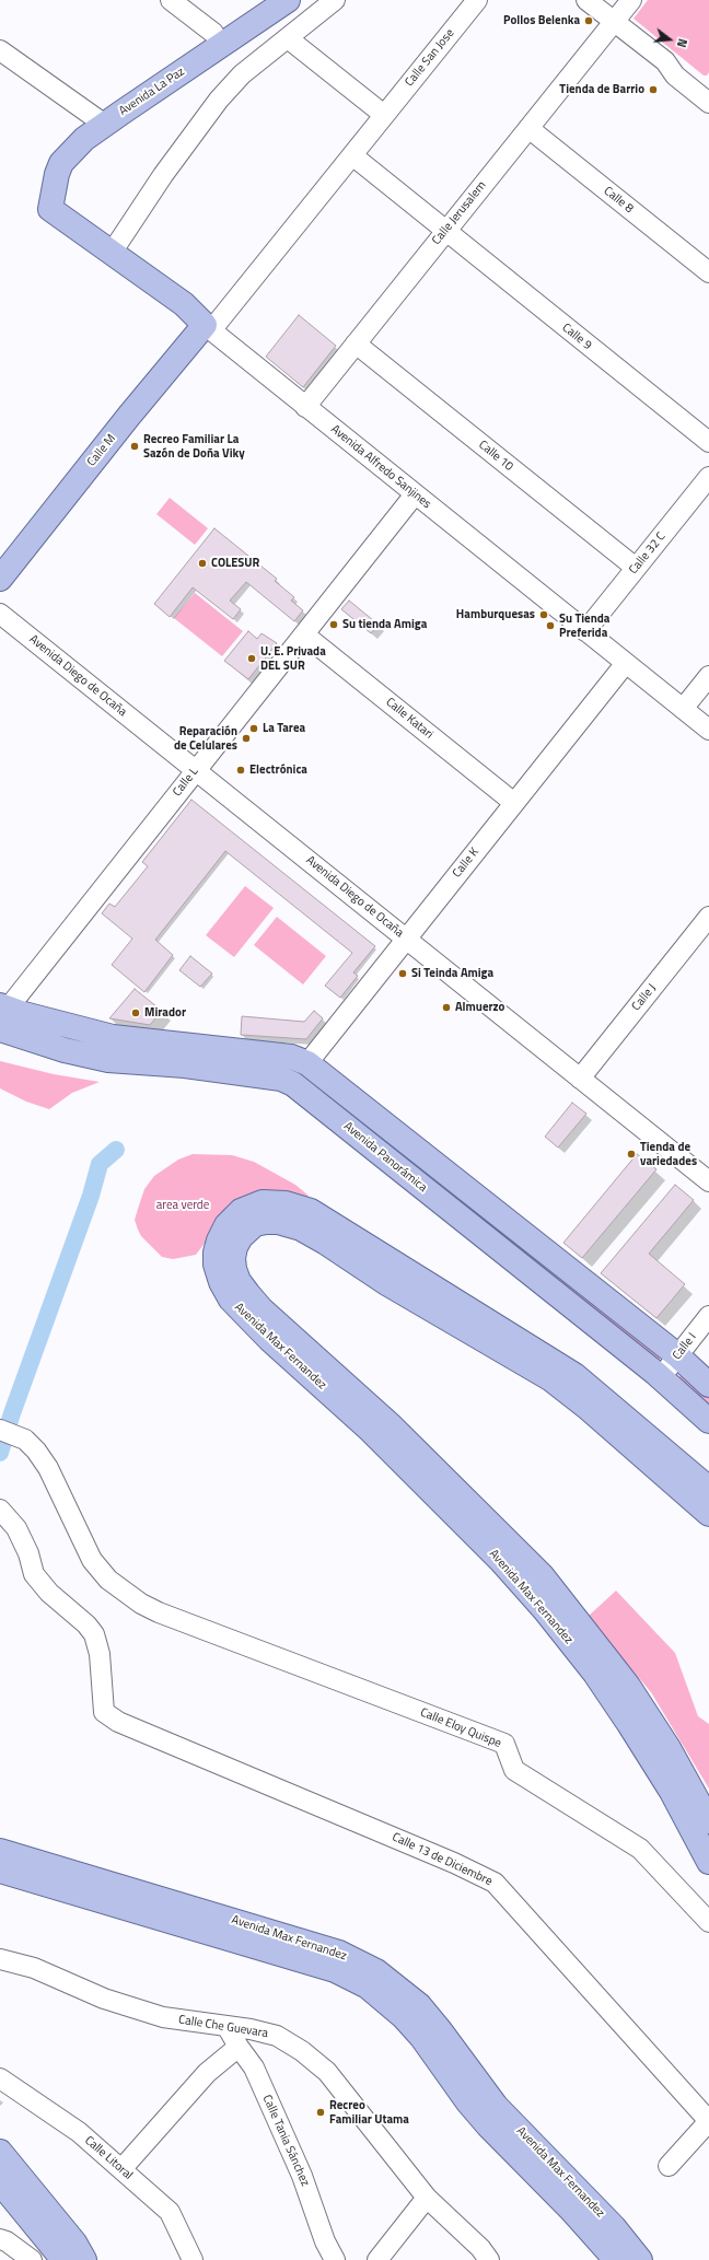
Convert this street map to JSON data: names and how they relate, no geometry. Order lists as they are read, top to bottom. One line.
{"streets":{"main road":["Avenida La Paz","Calle M","Avenida Alfredo Sanjines","Avenida Panorámica","Avenida Max Fernandez"],"street":["Calle San Jose","Calle 8","Calle Jerusalem","Calle 9","Calle 10","Calle 32 C","Avenida Diego de Ocaña","Calle Katari","Calle L","Calle K","Calle J","Calle I","Calle Eloy Quispe","Calle 13 de Diciembre","Calle Che Guevara","Calle Tania Sánchez","Calle Litoral"]},"crossings":[["Calle San Jose","Calle 9"],["Calle San Jose","Calle M"],["Calle San Jose","Avenida Alfredo Sanjines"],["Avenida La Paz","Avenida Alfredo Sanjines"],["Calle 8","Calle Jerusalem"],["Calle Jerusalem","Calle 9"],["Calle Jerusalem","Calle 10"],["Calle Jerusalem","Avenida Alfredo Sanjines"],["Calle M","Avenida Alfredo Sanjines"],["Calle 10","Calle 32 C"],["Avenida Alfredo Sanjines","Calle 32 C"],["Avenida Alfredo Sanjines","Calle L"],["Avenida Alfredo Sanjines","Calle K"],["Avenida Diego de Ocaña","Calle L"],["Avenida Diego de Ocaña","Calle K"],["Avenida Diego de Ocaña","Calle J"],["Calle Katari","Calle L"],["Calle Katari","Calle K"],["Calle L","Avenida Panorámica"],["Calle K","Avenida Panorámica"],["Avenida Panorámica","Calle I"],["Calle Che Guevara","Calle Tania Sánchez"]],"parks":["area verde"],"places":["Pollos Belenka","Tienda de Barrio","Recreo Familiar La Sazón de Doña Viky","COLESUR","Hamburquesas","Su tienda Amiga","Su Tienda Preferida","U. E. Privada DEL SUR","La Tarea","Reparación de Celulares","Electrónica","Si Teinda Amiga","Almuerzo","Mirador","Tienda de variedades","Recreo Familiar Utama"],"north":"right"}
